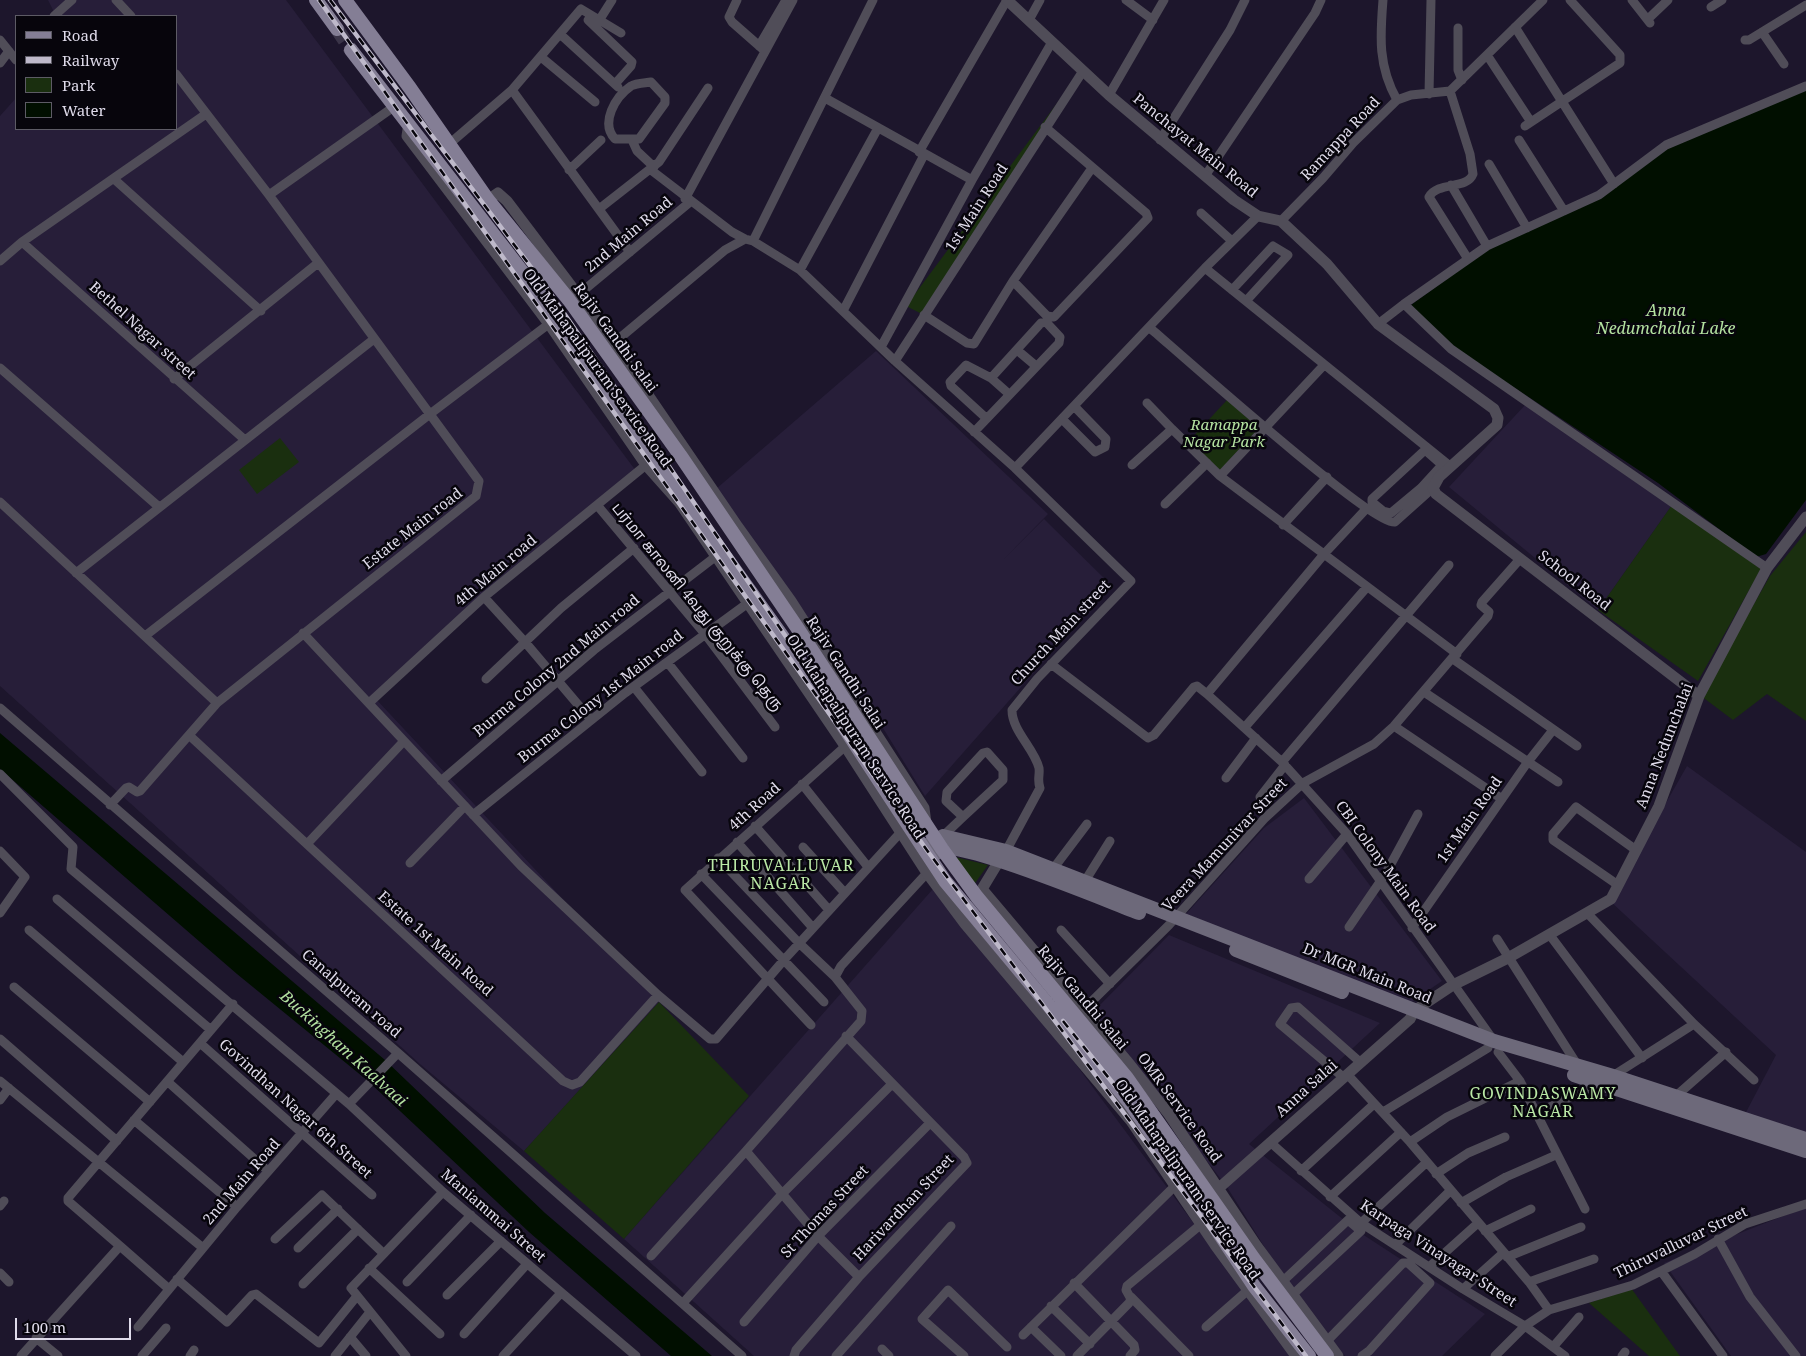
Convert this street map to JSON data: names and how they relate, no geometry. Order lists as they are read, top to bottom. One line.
{"streets":{"main road":["Rajiv Gandhi Salai","Dr MGR Main Road"],"street":["Ramappa Road","Panchayat Main Road","1st Main Road","2nd Main Road","Bethel Nagar street","Old Mahapalipuram Service Road","Estate Main road","4th Main road","School Road","பர்மா காலனி 4வது குறுக்கு தெரு","Church Main street","Burma Colony 2nd Main road","Burma Colony 1st Main road","Anna Nedunchalai","4th Road","Veera Mamunivar Street","CBI Colony Main Road","Estate 1st Main Road","Canalpuram road","Anna Salai","OMR Service Road","Govindhan Nagar 6th Street","Harivardhan Street","St Thomas Street","Maniammai Street","Thiruvalluvar Street","Karpaga Vinayagar Street"]},"crossings":[["Ramappa Road","Panchayat Main Road"],["Panchayat Main Road","1st Main Road"],["1st Main Road","2nd Main Road"],["1st Main Road","CBI Colony Main Road"],["2nd Main Road","Church Main street"],["2nd Main Road","Govindhan Nagar 6th Street"],["2nd Main Road","Maniammai Street"],["Rajiv Gandhi Salai","Old Mahapalipuram Service Road"],["Rajiv Gandhi Salai","Church Main street"],["Rajiv Gandhi Salai","4th Road"],["Rajiv Gandhi Salai","Dr MGR Main Road"],["Rajiv Gandhi Salai","Anna Salai"],["Rajiv Gandhi Salai","OMR Service Road"],["Old Mahapalipuram Service Road","4th Main road"],["Old Mahapalipuram Service Road","Burma Colony 2nd Main road"],["Old Mahapalipuram Service Road","Burma Colony 1st Main road"],["Old Mahapalipuram Service Road","4th Road"],["Estate Main road","Estate 1st Main Road"],["Estate Main road","Canalpuram road"],["4th Main road","பர்மா காலனி 4வது குறுக்கு தெரு"],["School Road","Anna Nedunchalai"],["School Road","Veera Mamunivar Street"],["பர்மா காலனி 4வது குறுக்கு தெரு","Burma Colony 2nd Main road"],["பர்மா காலனி 4வது குறுக்கு தெரு","Burma Colony 1st Main road"],["Church Main street","Dr MGR Main Road"],["Church Main street","OMR Service Road"],["Anna Nedunchalai","CBI Colony Main Road"],["Anna Nedunchalai","Dr MGR Main Road"],["Anna Nedunchalai","Anna Salai"],["Veera Mamunivar Street","CBI Colony Main Road"],["Veera Mamunivar Street","Dr MGR Main Road"],["Veera Mamunivar Street","OMR Service Road"],["CBI Colony Main Road","Dr MGR Main Road"],["Dr MGR Main Road","Anna Salai"],["Anna Salai","OMR Service Road"],["Anna Salai","Karpaga Vinayagar Street"],["Harivardhan Street","St Thomas Street"],["Thiruvalluvar Street","Karpaga Vinayagar Street"]],"districts":["THIRUVALLUVAR NAGAR","GOVINDASWAMY NAGAR"],"water":["Anna Nedumchalai Lake","Buckingham Kaalvaai"],"parks":["Ramappa Nagar Park"],"legend":["Road","Railway","Park","Water"],"scale_bar":"100 m"}
